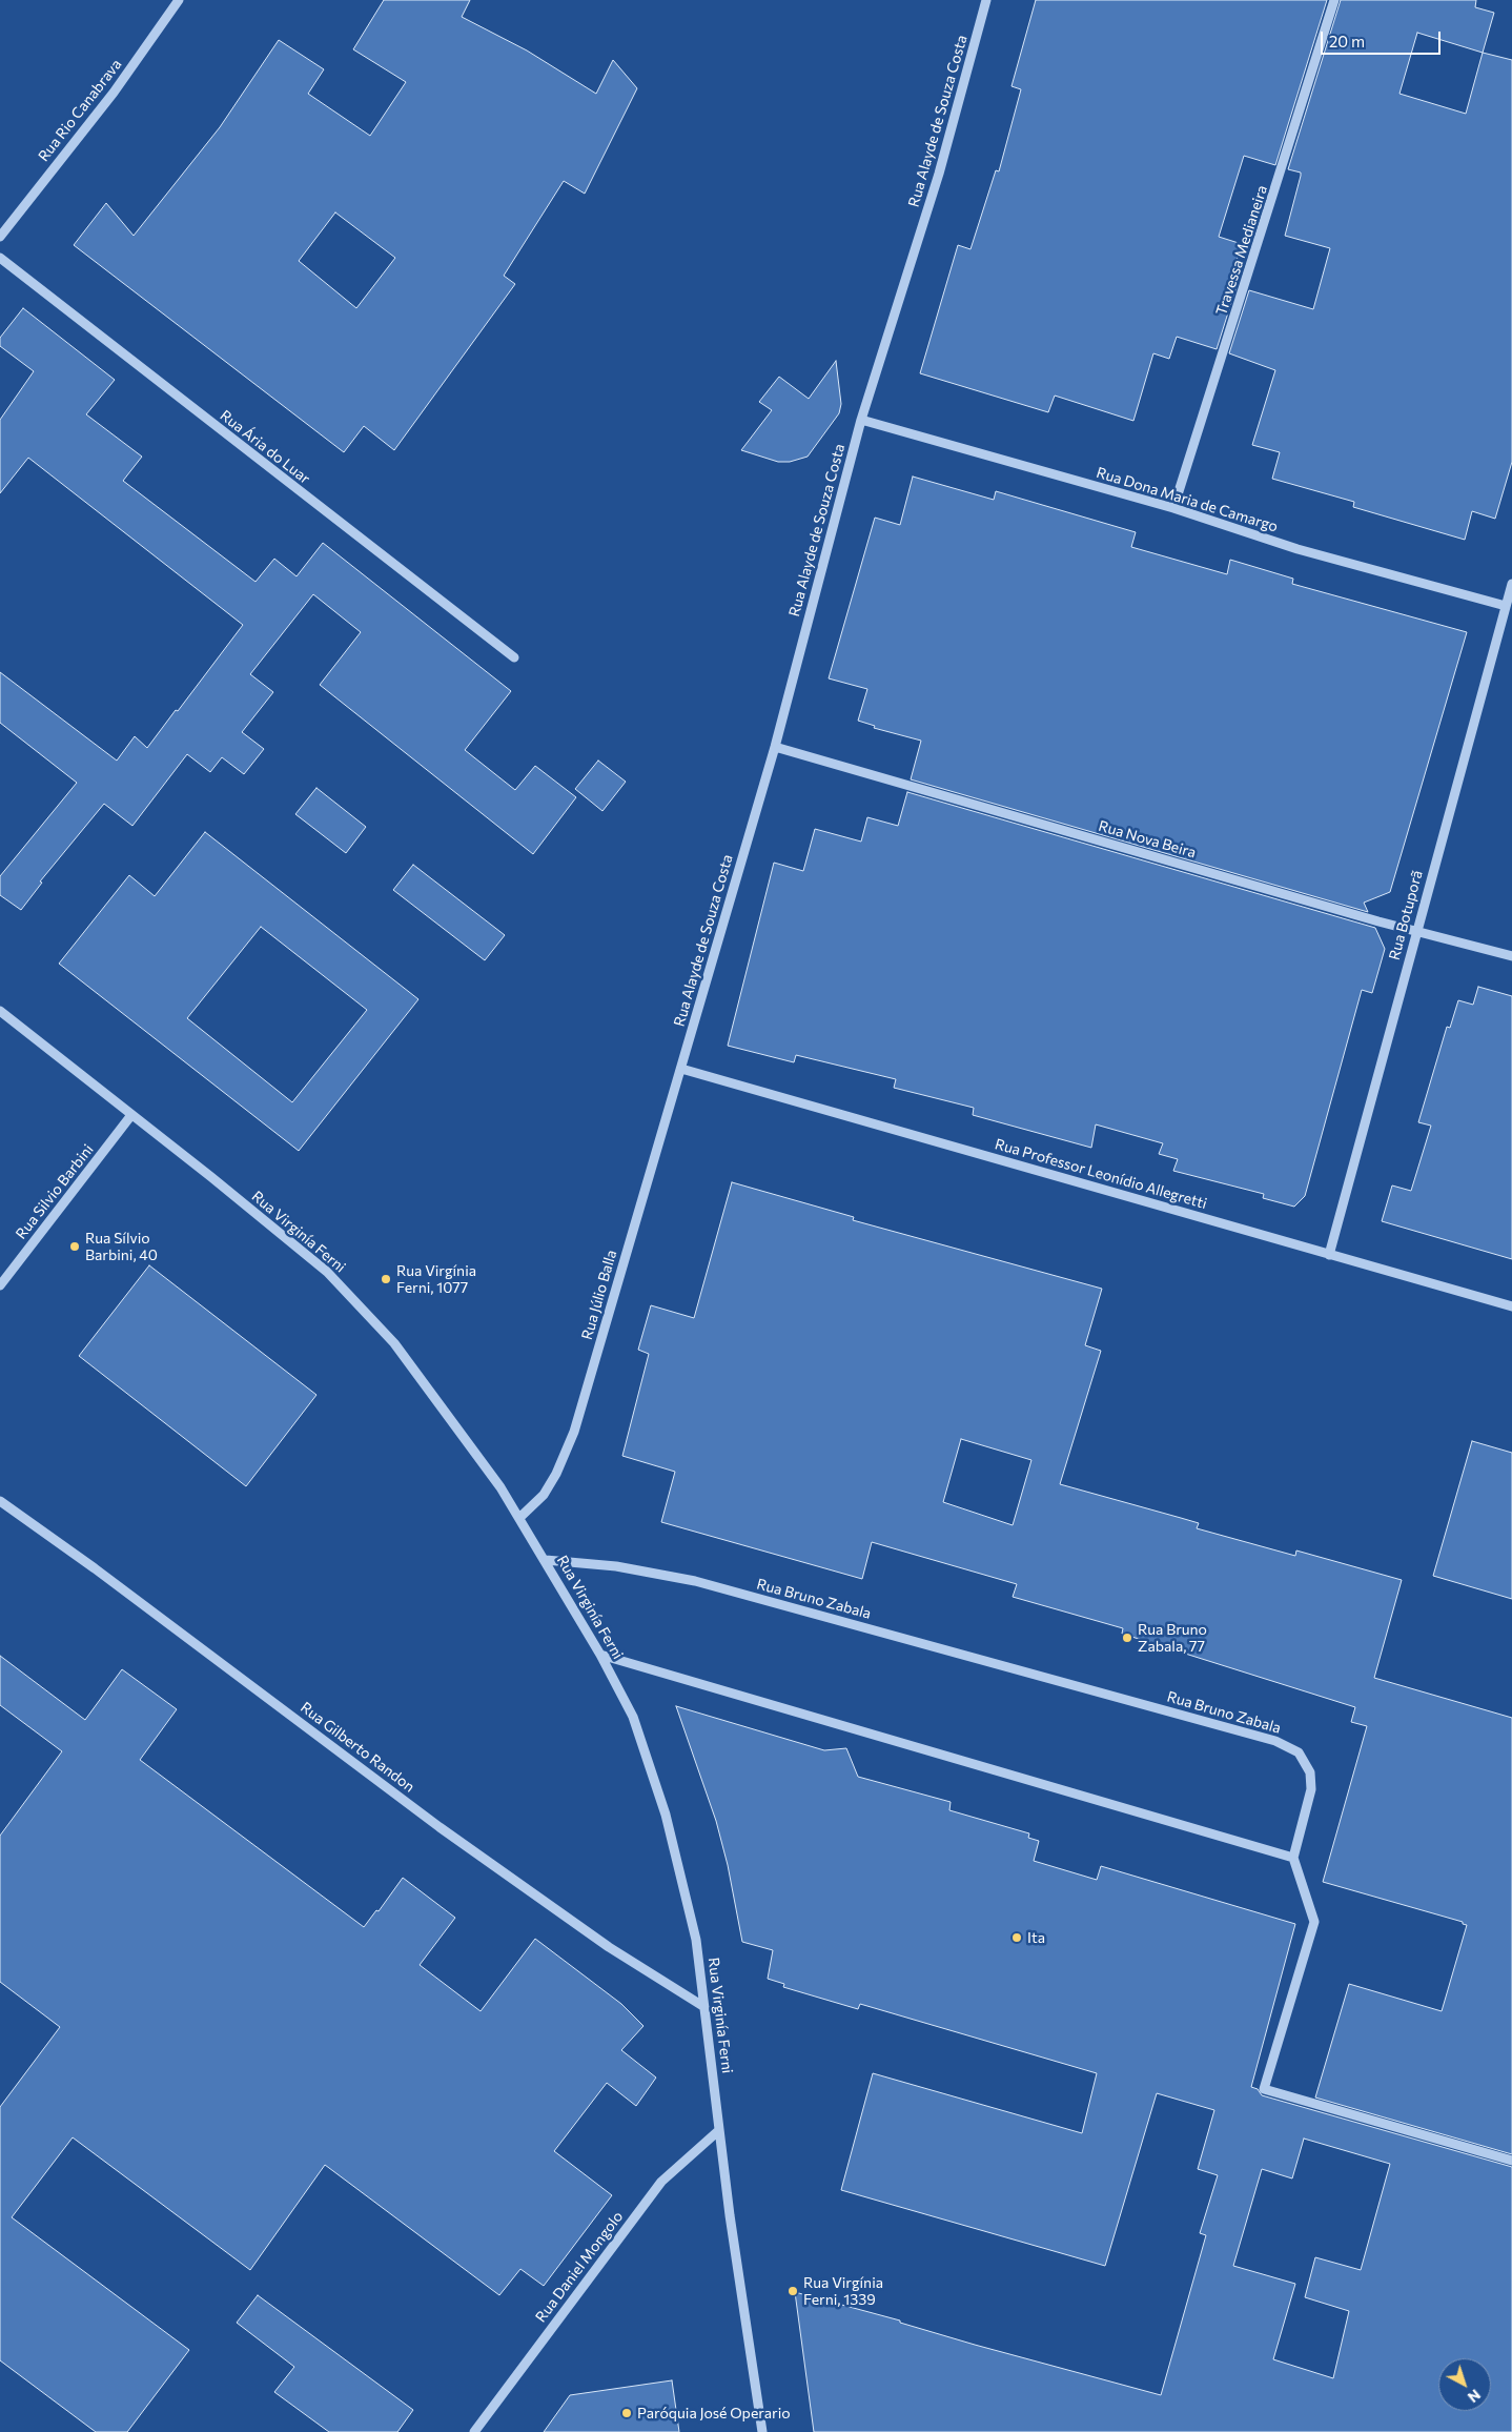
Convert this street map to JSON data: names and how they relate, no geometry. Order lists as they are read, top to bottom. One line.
{"streets":{"street":["Rua Rio Canabrava","Rua Alayde de Souza Costa","Travessa Medianeira","Rua Ária do Luar","Rua Dona Maria de Camargo","Rua Nova Beira","Rua Botuporã","Rua Professor Leonídio Allegretti","Rua Silvio Barbini","Rua Virginía Ferni","Rua Júlio Balla","Rua Bruno Zabala","Rua Gilberto Randon","Rua Daniel Mongolo"]},"crossings":[["Rua Alayde de Souza Costa","Rua Dona Maria de Camargo"],["Rua Alayde de Souza Costa","Rua Nova Beira"],["Rua Alayde de Souza Costa","Rua Professor Leonídio Allegretti"],["Rua Alayde de Souza Costa","Rua Júlio Balla"],["Travessa Medianeira","Rua Dona Maria de Camargo"],["Rua Dona Maria de Camargo","Rua Botuporã"],["Rua Nova Beira","Rua Botuporã"],["Rua Botuporã","Rua Professor Leonídio Allegretti"],["Rua Professor Leonídio Allegretti","Rua Júlio Balla"],["Rua Silvio Barbini","Rua Virginía Ferni"],["Rua Virginía Ferni","Rua Júlio Balla"],["Rua Virginía Ferni","Rua Bruno Zabala"],["Rua Virginía Ferni","Rua Gilberto Randon"],["Rua Virginía Ferni","Rua Daniel Mongolo"]],"places":["Rua Sílvio Barbini, 40","Rua Virgínia Ferni, 1077","Rua Bruno Zabala, 77","Ita","Rua Virgínia Ferni, 1339","Paróquia José Operario"],"scale_bar":"20 m","north":"bottom right"}
